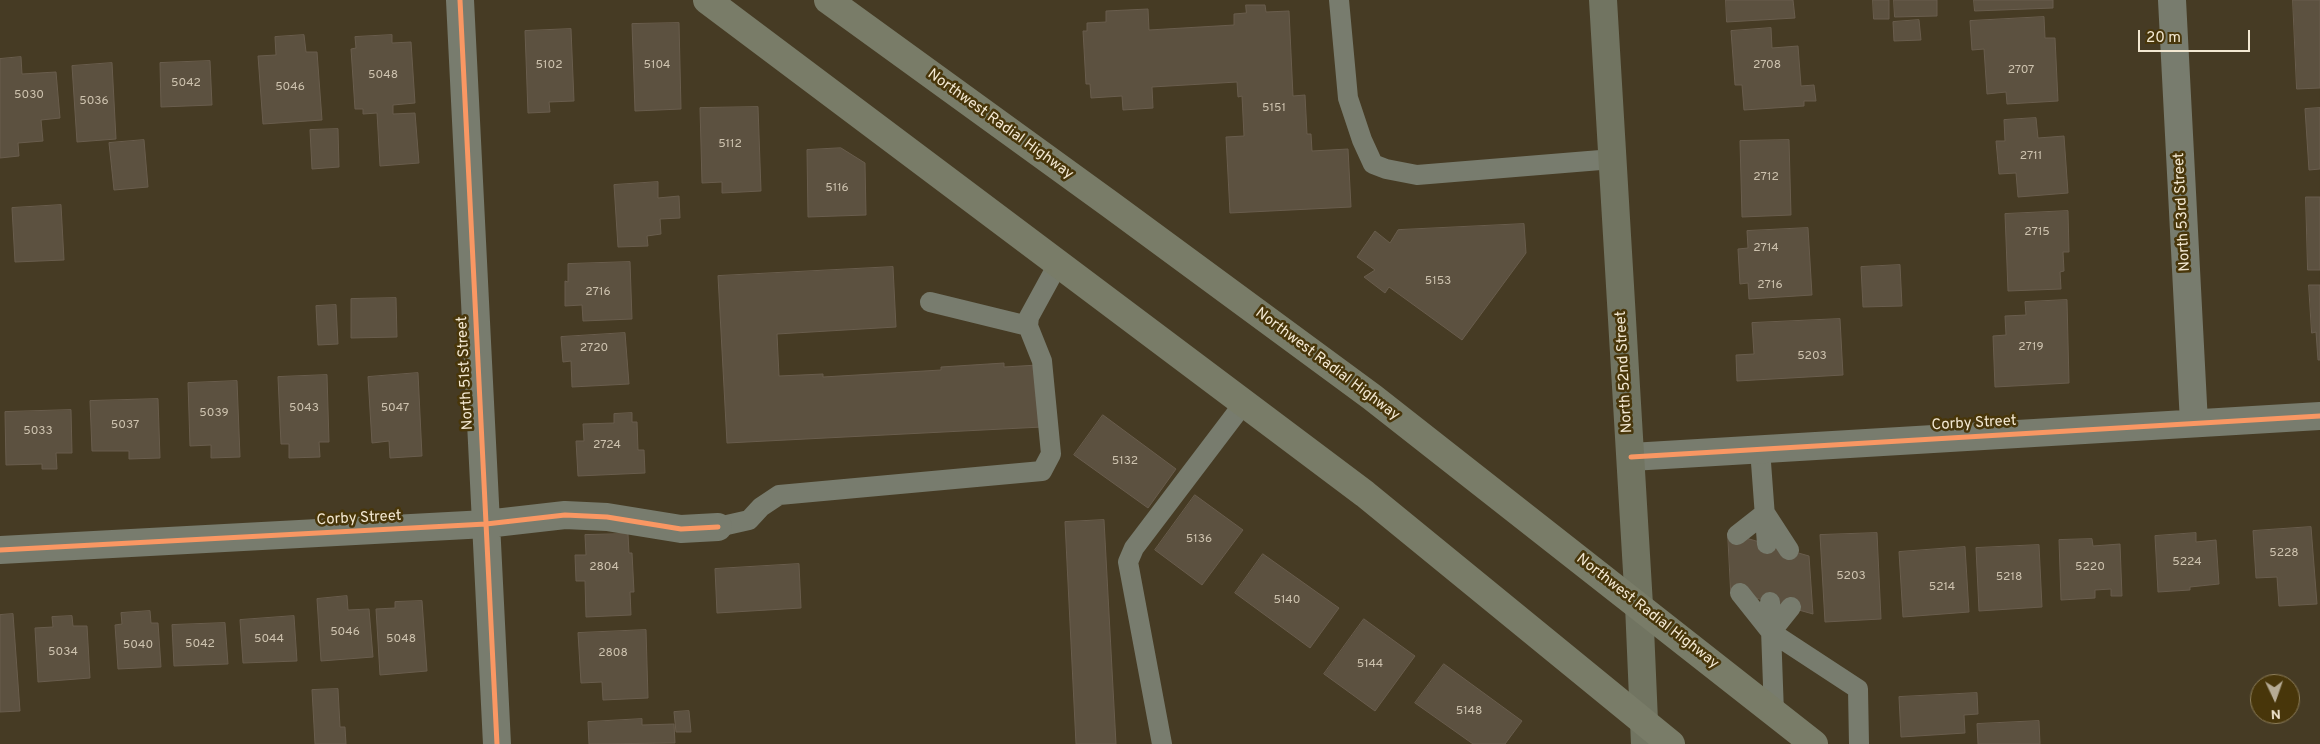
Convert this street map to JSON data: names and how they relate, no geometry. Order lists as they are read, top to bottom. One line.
{"streets":{"main road":["Northwest Radial Highway"],"street":["North 53rd Street","North 52nd Street","North 51st Street","Corby Street"]},"crossings":[["Northwest Radial Highway","North 52nd Street"],["North 53rd Street","Corby Street"],["North 52nd Street","Corby Street"],["North 51st Street","Corby Street"]],"house_numbers":["5102","5104","2708","2707","5048","5042","5046","5030","5036","5151","5112","2711","2712","5116","2715","2714","5153","2716","2716","2719","2720","5203","5043","5047","5039","5037","5033","2724","5132","5136","5228","5224","2804","5220","5203","5218","5214","5140","5046","5044","5048","5042","5040","5034","2808","5144","5148"],"scale_bar":"20 m","north":"bottom"}
